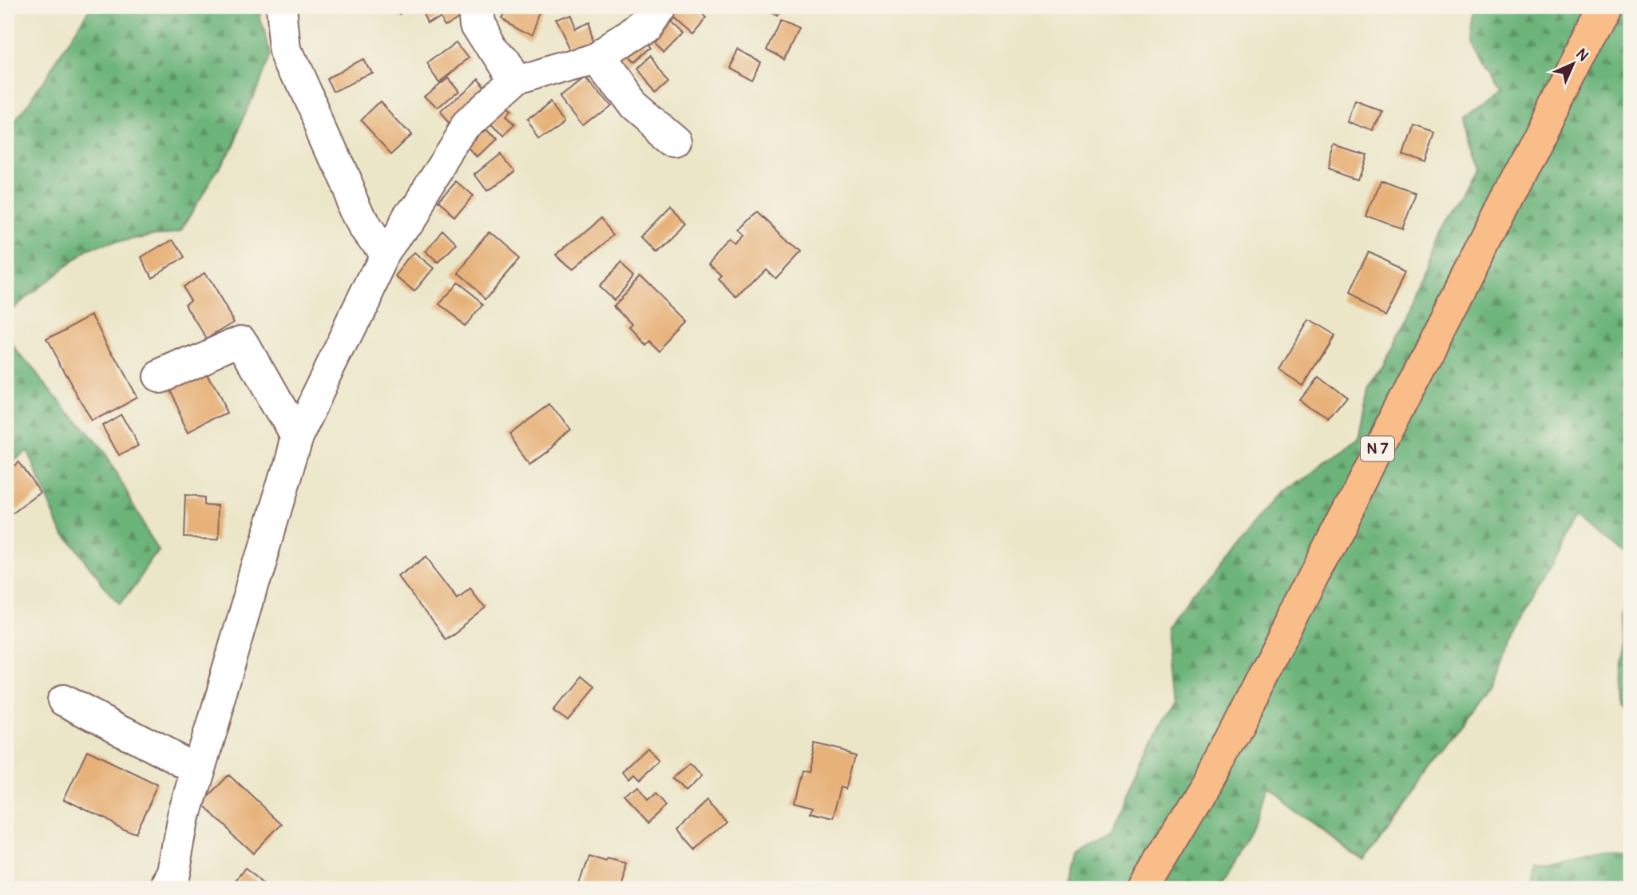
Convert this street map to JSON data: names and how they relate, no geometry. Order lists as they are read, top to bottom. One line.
{"streets":{"main road":["N 7"]},"north":"top right"}
